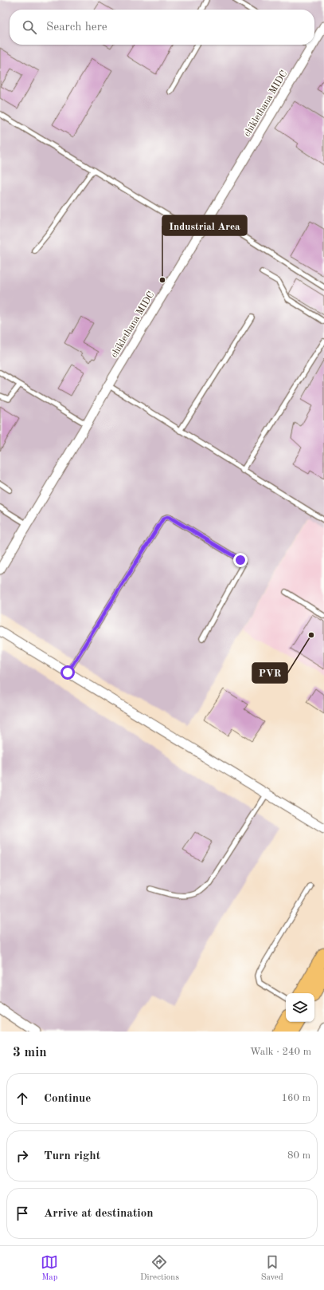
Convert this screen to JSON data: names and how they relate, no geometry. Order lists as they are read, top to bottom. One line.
{"streets":{"street":["chiklethana MIDC"]},"places":["Industrial Area","PVR"],"page":{"search":"Search here","heading":["3 min","Walk · 240 m"],"list":[["Continue","160 m"],["Turn right","80 m"],"Arrive at destination"],"nav":["Map","Directions","Saved"]}}
